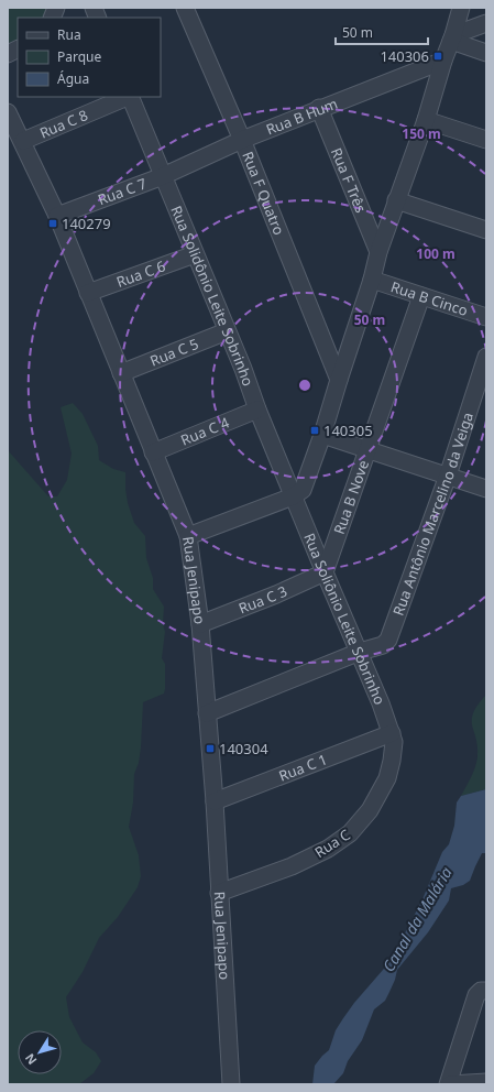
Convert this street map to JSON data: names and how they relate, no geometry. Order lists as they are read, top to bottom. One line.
{"streets":{"street":["Rua B Hum","Rua C 8","Rua F Três","Rua C 7","Rua F Quatro","Rua C 6","Rua Solidônio Leite Sobrinho","Rua B Cinco","Rua C 5","Rua C 4","Rua B Nove","Rua Antônio Marcelino da Veiga","Rua Jenipapo","Rua C 3","Rua Soliônio Leite Sobrinho","Rua C 1","Rua C"]},"crossings":[["Rua B Hum","Rua F Três"],["Rua B Hum","Rua C 7"],["Rua B Hum","Rua F Quatro"],["Rua B Hum","Rua Solidônio Leite Sobrinho"],["Rua C 8","Rua Jenipapo"],["Rua C 7","Rua Solidônio Leite Sobrinho"],["Rua C 7","Rua Jenipapo"],["Rua C 6","Rua Solidônio Leite Sobrinho"],["Rua C 6","Rua Jenipapo"],["Rua Solidônio Leite Sobrinho","Rua C 5"],["Rua Solidônio Leite Sobrinho","Rua C 4"],["Rua Solidônio Leite Sobrinho","Rua Soliônio Leite Sobrinho"],["Rua B Cinco","Rua B Nove"],["Rua C 5","Rua Jenipapo"],["Rua C 4","Rua Jenipapo"],["Rua B Nove","Rua C 3"],["Rua B Nove","Rua Soliônio Leite Sobrinho"],["Rua Antônio Marcelino da Veiga","Rua Jenipapo"],["Rua Antônio Marcelino da Veiga","Rua Soliônio Leite Sobrinho"],["Rua Jenipapo","Rua C 3"],["Rua Jenipapo","Rua C 1"],["Rua Jenipapo","Rua C"],["Rua C 3","Rua Soliônio Leite Sobrinho"],["Rua Soliônio Leite Sobrinho","Rua C 1"],["Rua Soliônio Leite Sobrinho","Rua C"],["Rua C 1","Rua C"]],"water":["Canal da Malária"],"places":{"transit":["140306","140279","140305","140304"]},"legend":["Rua","Parque","Água"],"scale_bar":"50 m","north":"bottom left","rings":["150 m","100 m","50 m"]}
